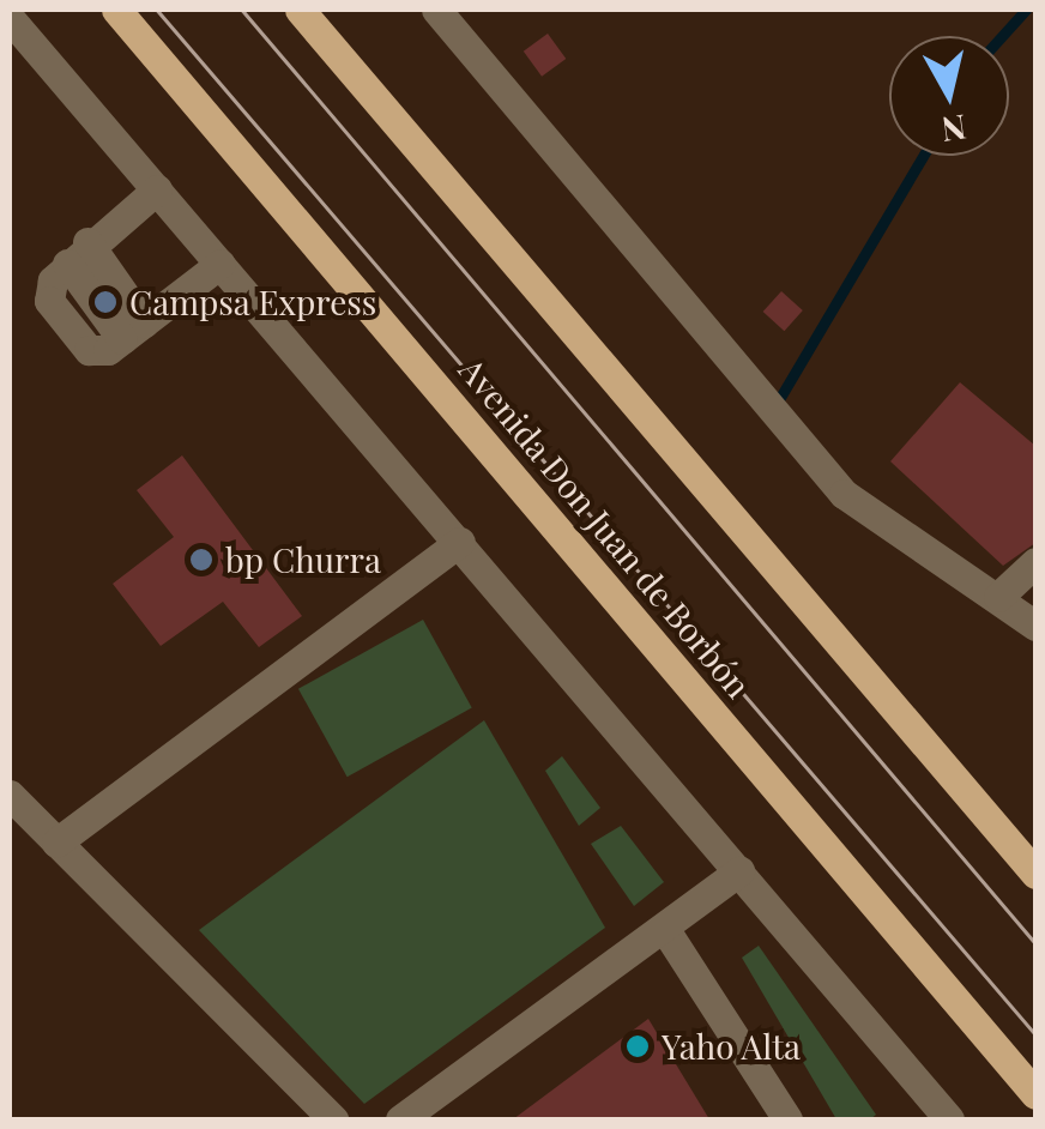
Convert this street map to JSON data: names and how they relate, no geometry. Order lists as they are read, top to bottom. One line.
{"streets":{"main road":["Avenida Don Juan de Borbón"]},"places":["Campsa Express","bp Churra","Yaho Alta"],"north":"bottom"}
